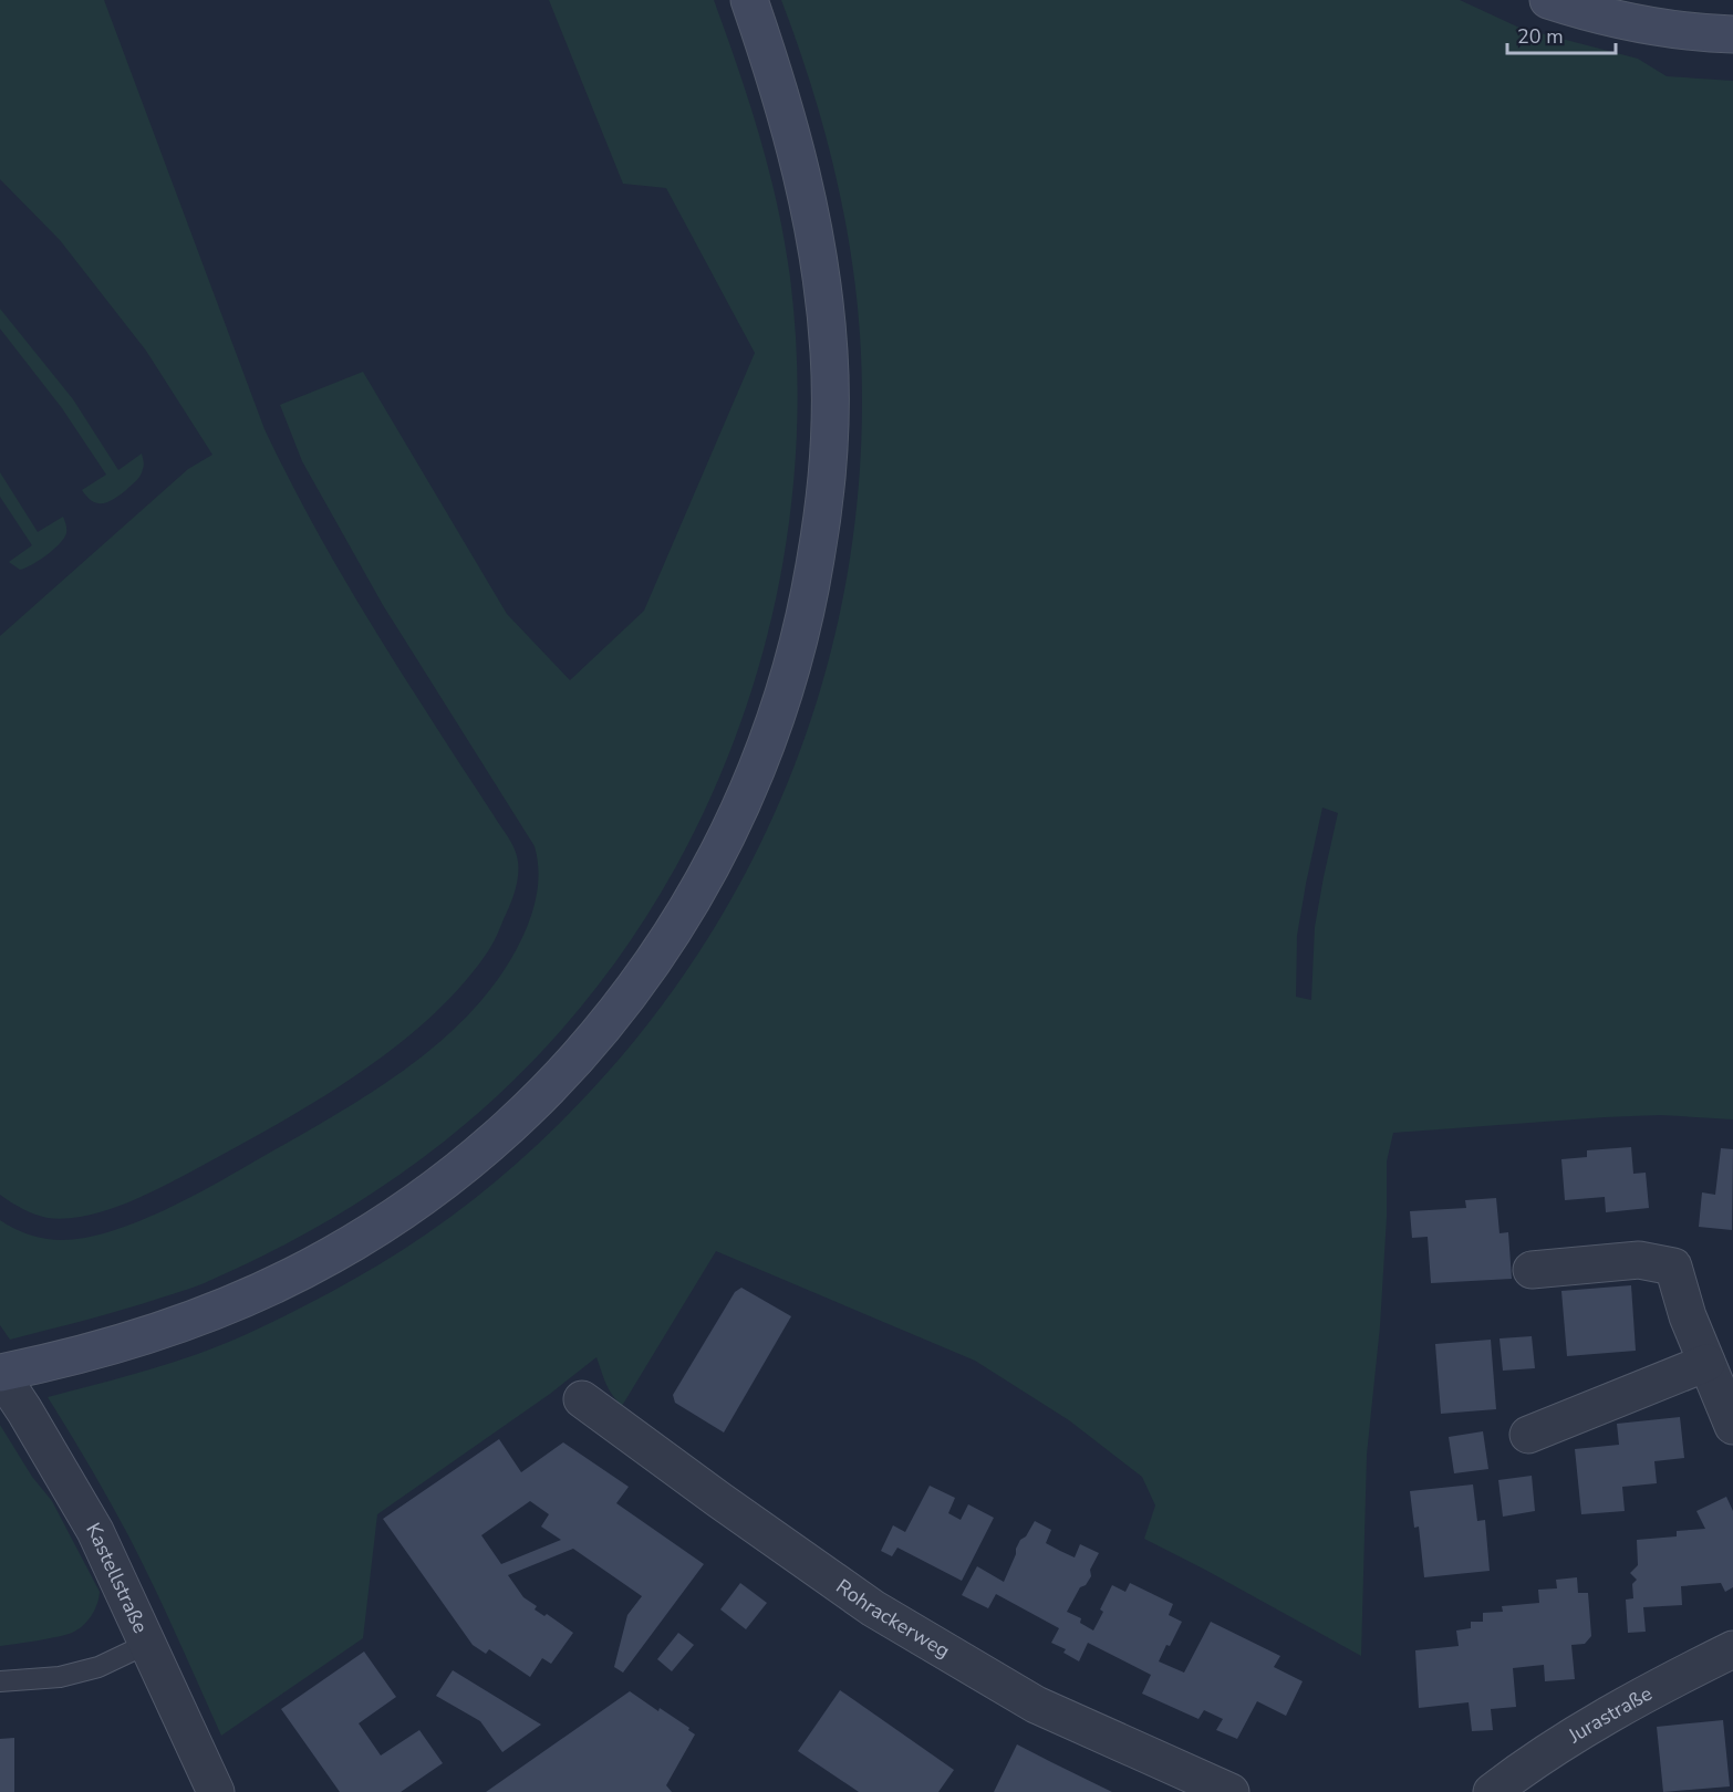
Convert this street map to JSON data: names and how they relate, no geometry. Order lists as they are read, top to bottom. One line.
{"streets":{"street":["Kastellstraße","Rohrackerweg","Jurastraße"]},"scale_bar":"20 m"}
